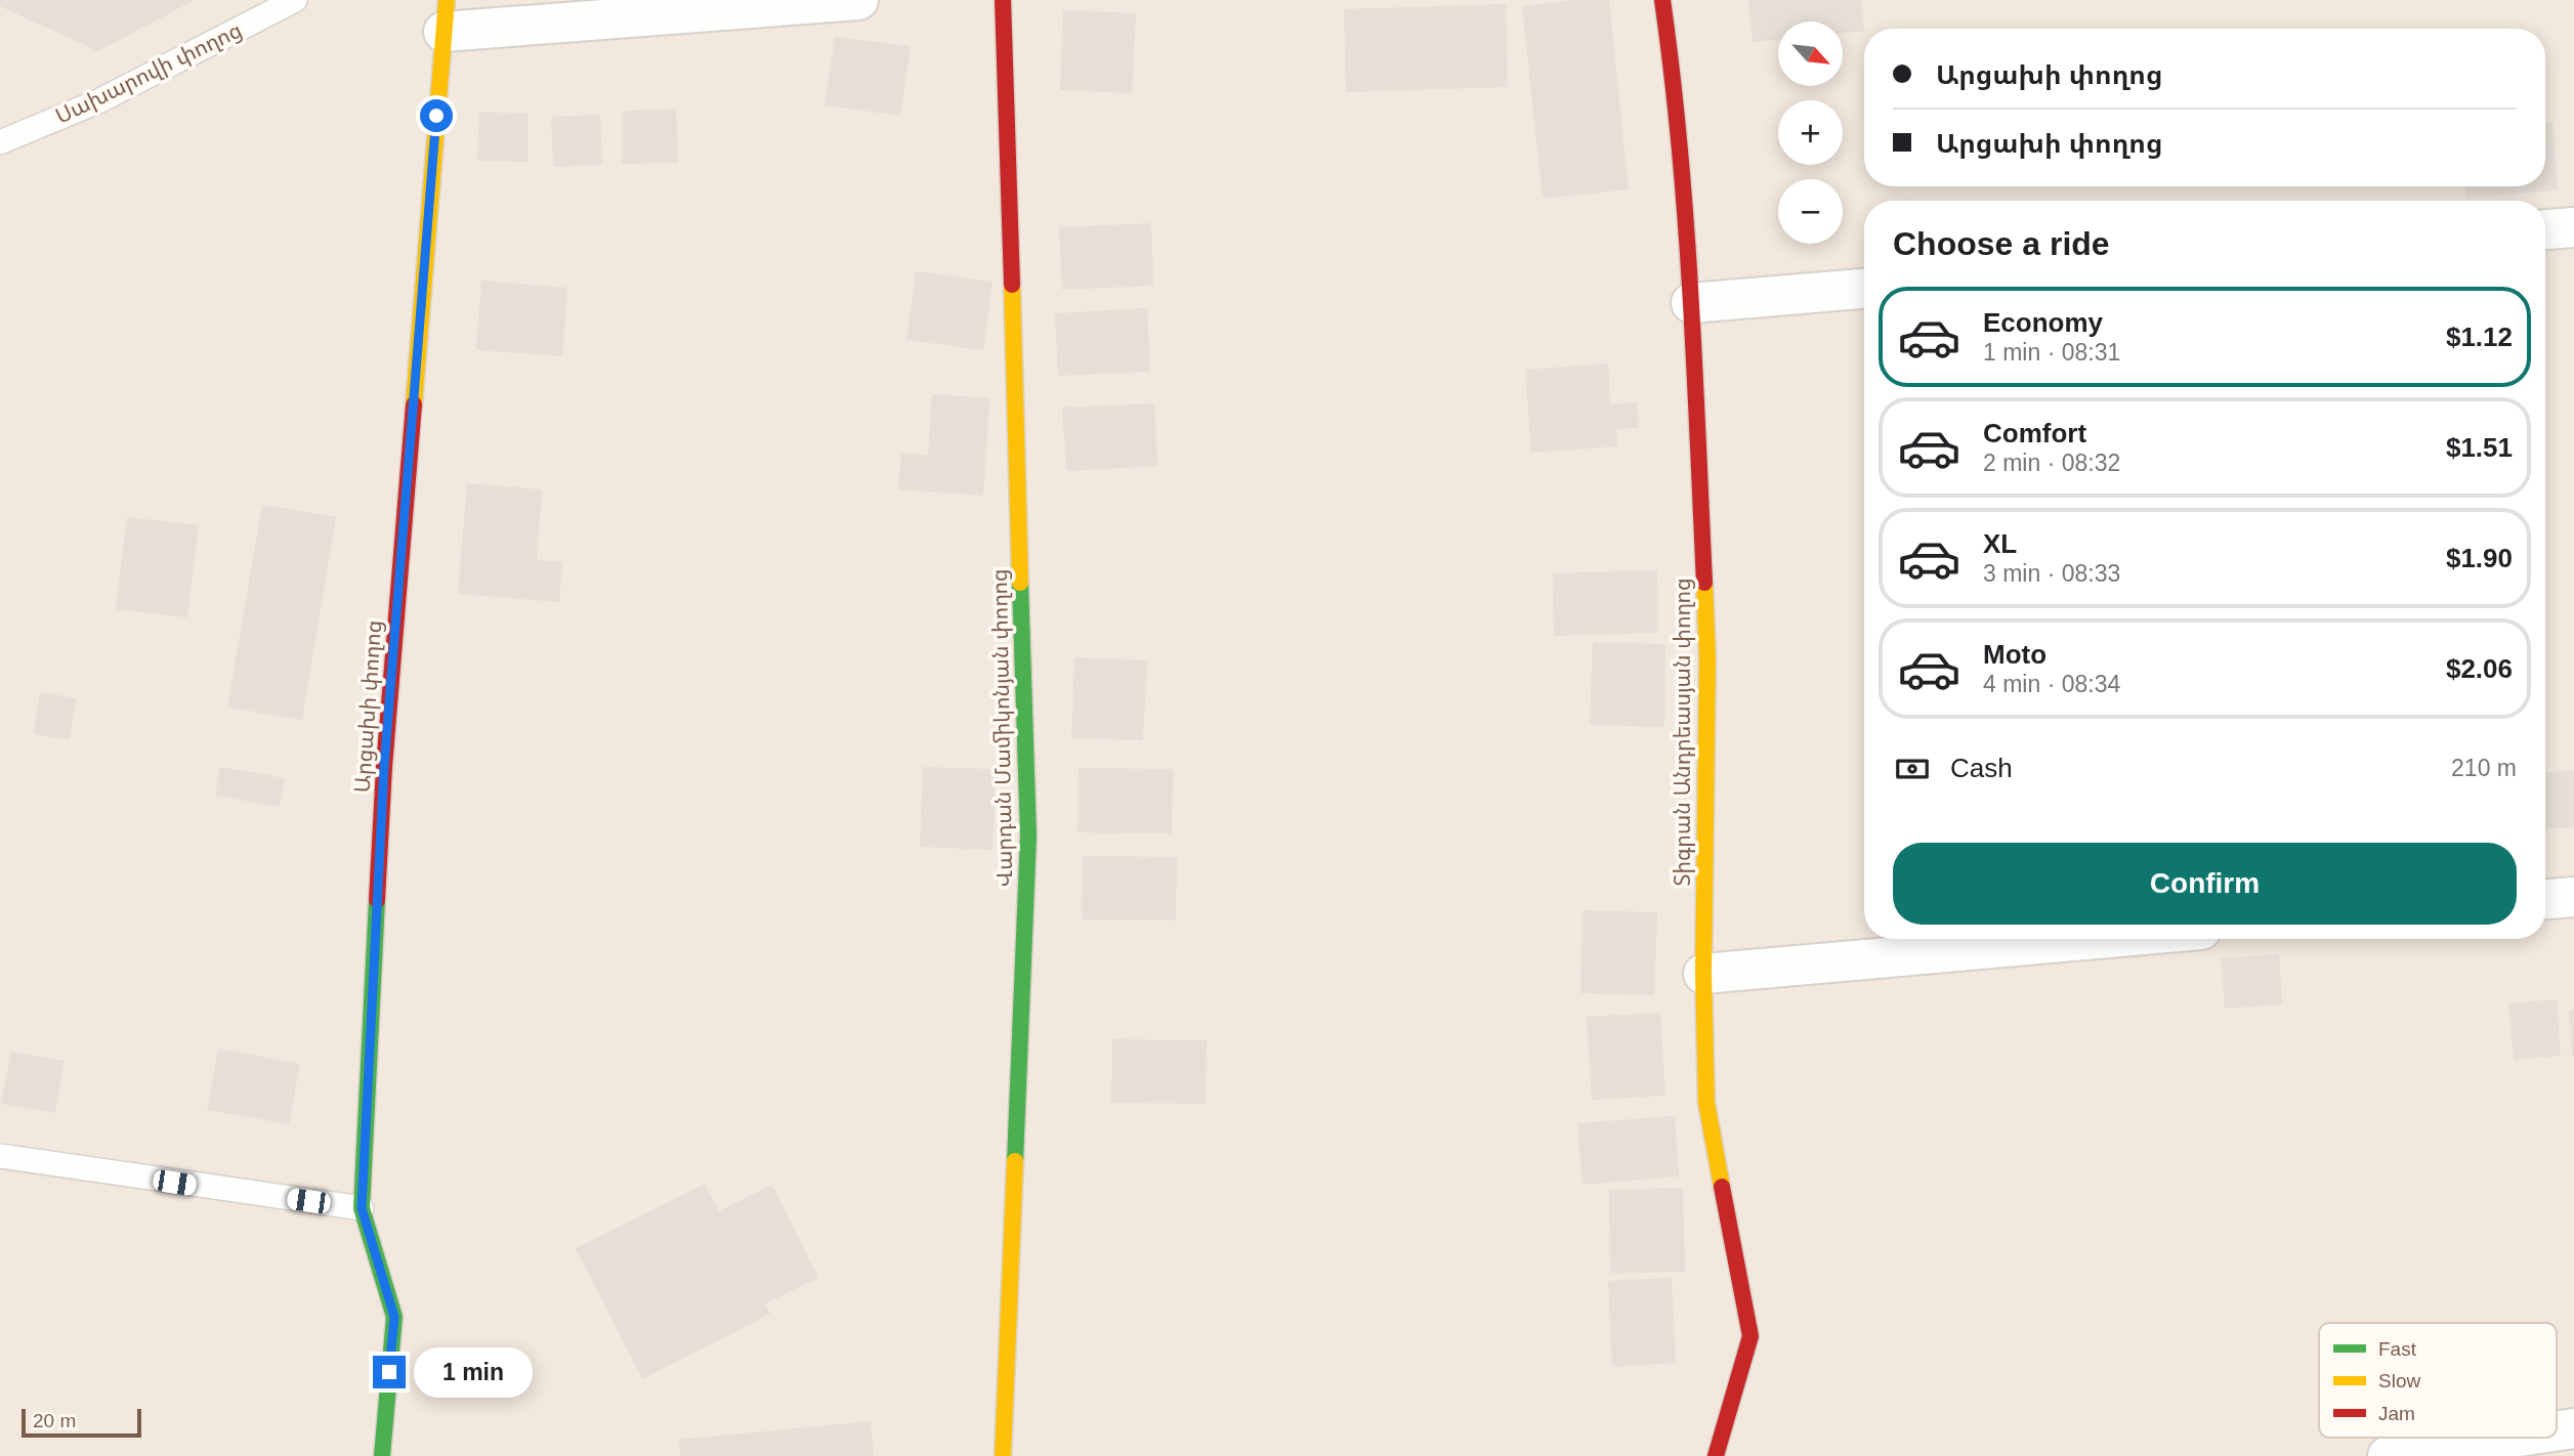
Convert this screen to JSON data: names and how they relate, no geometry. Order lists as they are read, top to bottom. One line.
{"streets":{"street":["Արցախի փողոց","Վարդան Մամիկոնյան փողոց","Տիգրան Անդրեասյան փողոց"],"lane":["Սախարովի փողոց"]},"legend":["Fast","Slow","Jam"],"scale_bar":"20 m","north":"bottom right","page":{"map_buttons":["+","−"],"banner":["Արցախի փողոց","Արցախի փողոց"],"heading":"Choose a ride","list":[{"name":"Economy","note":"1 min · 08:31","value":"$1.12"},{"name":"Comfort","note":"2 min · 08:32","value":"$1.51"},{"name":"XL","note":"3 min · 08:33","value":"$1.90"},{"name":"Moto","note":"4 min · 08:34","value":"$2.06"}],"pay":["Cash","210 m"],"buttons":"Confirm","bubble":"1 min","scale":"20 m"}}
